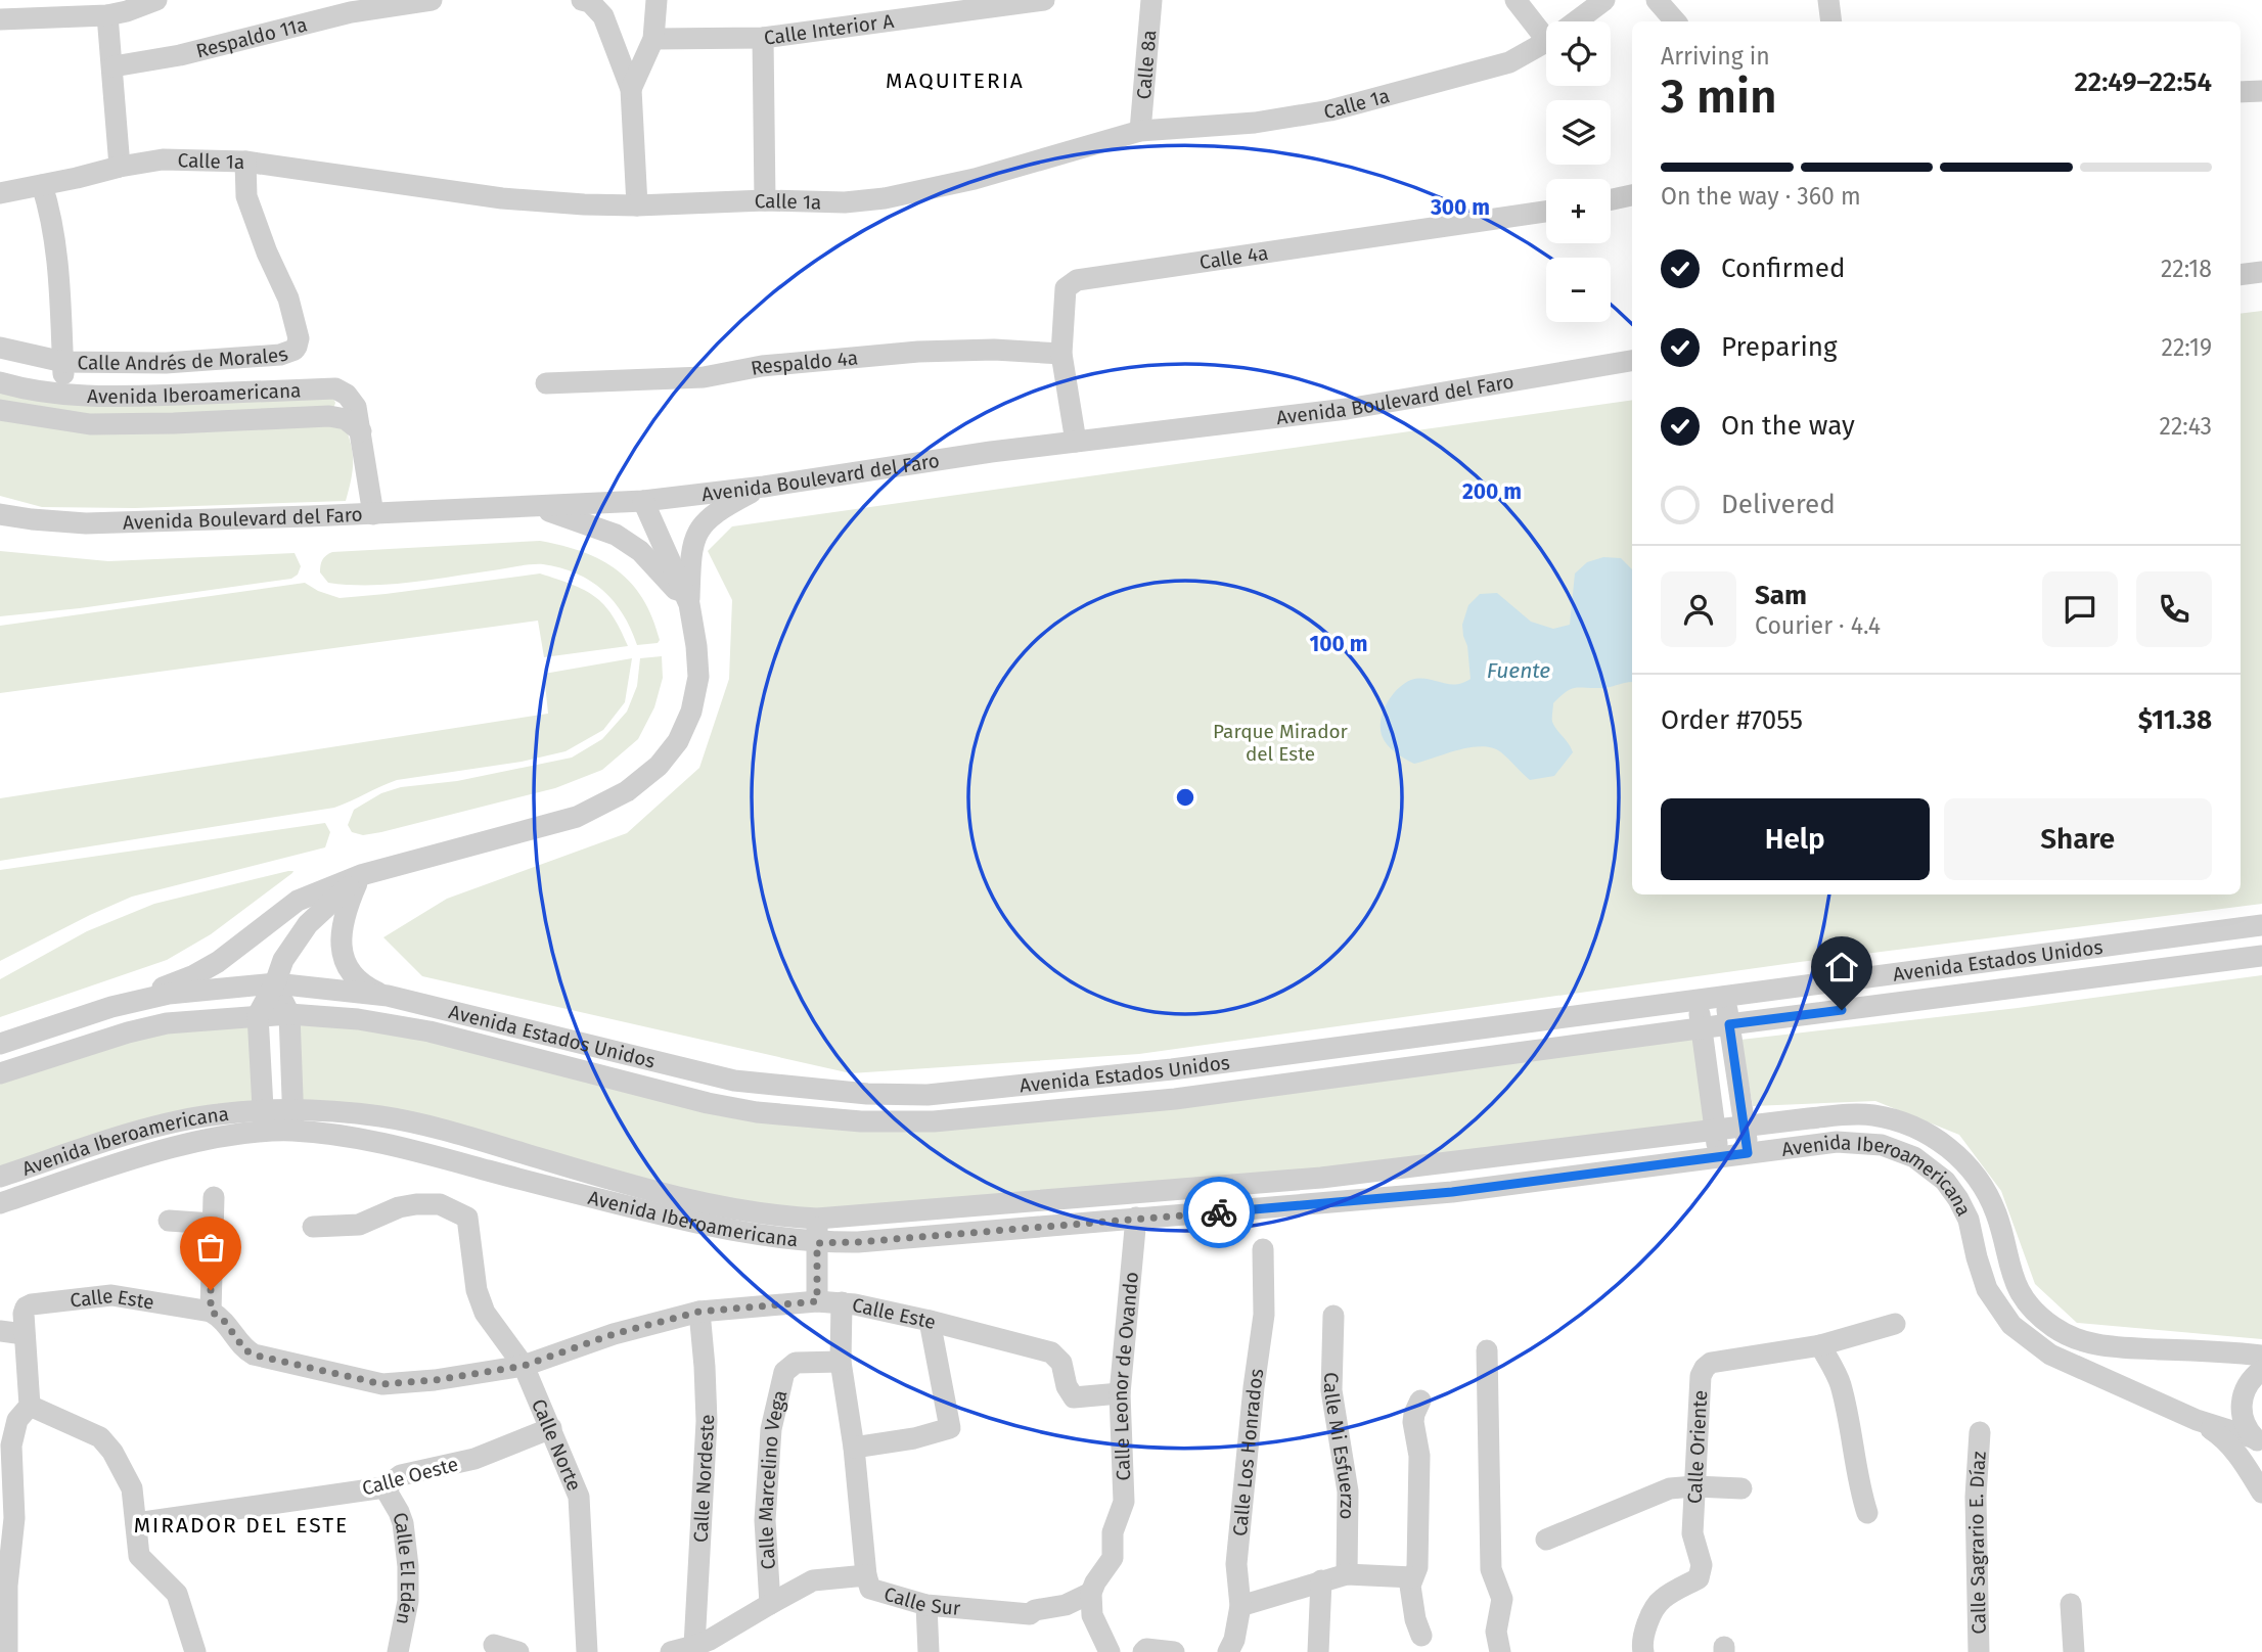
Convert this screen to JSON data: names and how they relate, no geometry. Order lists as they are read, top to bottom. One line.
{"streets":{"street":["Calle Interior A","Respaldo 11a","Calle 8a","Calle 1a","Calle 4a","Calle Andrés de Morales","Respaldo 4a","Avenida Iberoamericana","Avenida Boulevard del Faro","Avenida Estados Unidos","Calle Este","Calle Leonor de Ovando","Calle Norte","Calle Mi Esfuerzo","Calle Oriente","Calle Los Honrados","Calle Oeste","Calle Nordeste","Calle Marcelino Vega","Calle Sagrario E. Díaz","Calle El Edén","Calle Sur"]},"crossings":[["Calle 8a","Calle 1a"],["Calle 1a","Calle Andrés de Morales"],["Calle 4a","Respaldo 4a"],["Calle 4a","Avenida Boulevard del Faro"],["Avenida Iberoamericana","Avenida Boulevard del Faro"],["Avenida Iberoamericana","Calle Leonor de Ovando"],["Calle Este","Calle Leonor de Ovando"],["Calle Este","Calle Norte"],["Calle Este","Calle Nordeste"],["Calle Leonor de Ovando","Calle Sur"],["Calle Norte","Calle Oeste"],["Calle Oeste","Calle El Edén"],["Calle Nordeste","Calle Sur"],["Calle Marcelino Vega","Calle Sur"]],"districts":["MAQUITERIA","MIRADOR DEL ESTE"],"water":["Fuente"],"parks":["Parque Mirador del Este"],"page":{"map_buttons":["+","−"],"heading":["3 min","Arriving in","22:49–22:54"],"panel":["Sam","Courier · 4.4","Order #7055","$11.38"],"bar":"On the way · 360 m","list":[["Confirmed","22:18"],["Preparing","22:19"],["On the way","22:43"],"Delivered"],"buttons":["Help","Share"]},"rings":["300 m","200 m","100 m"]}
